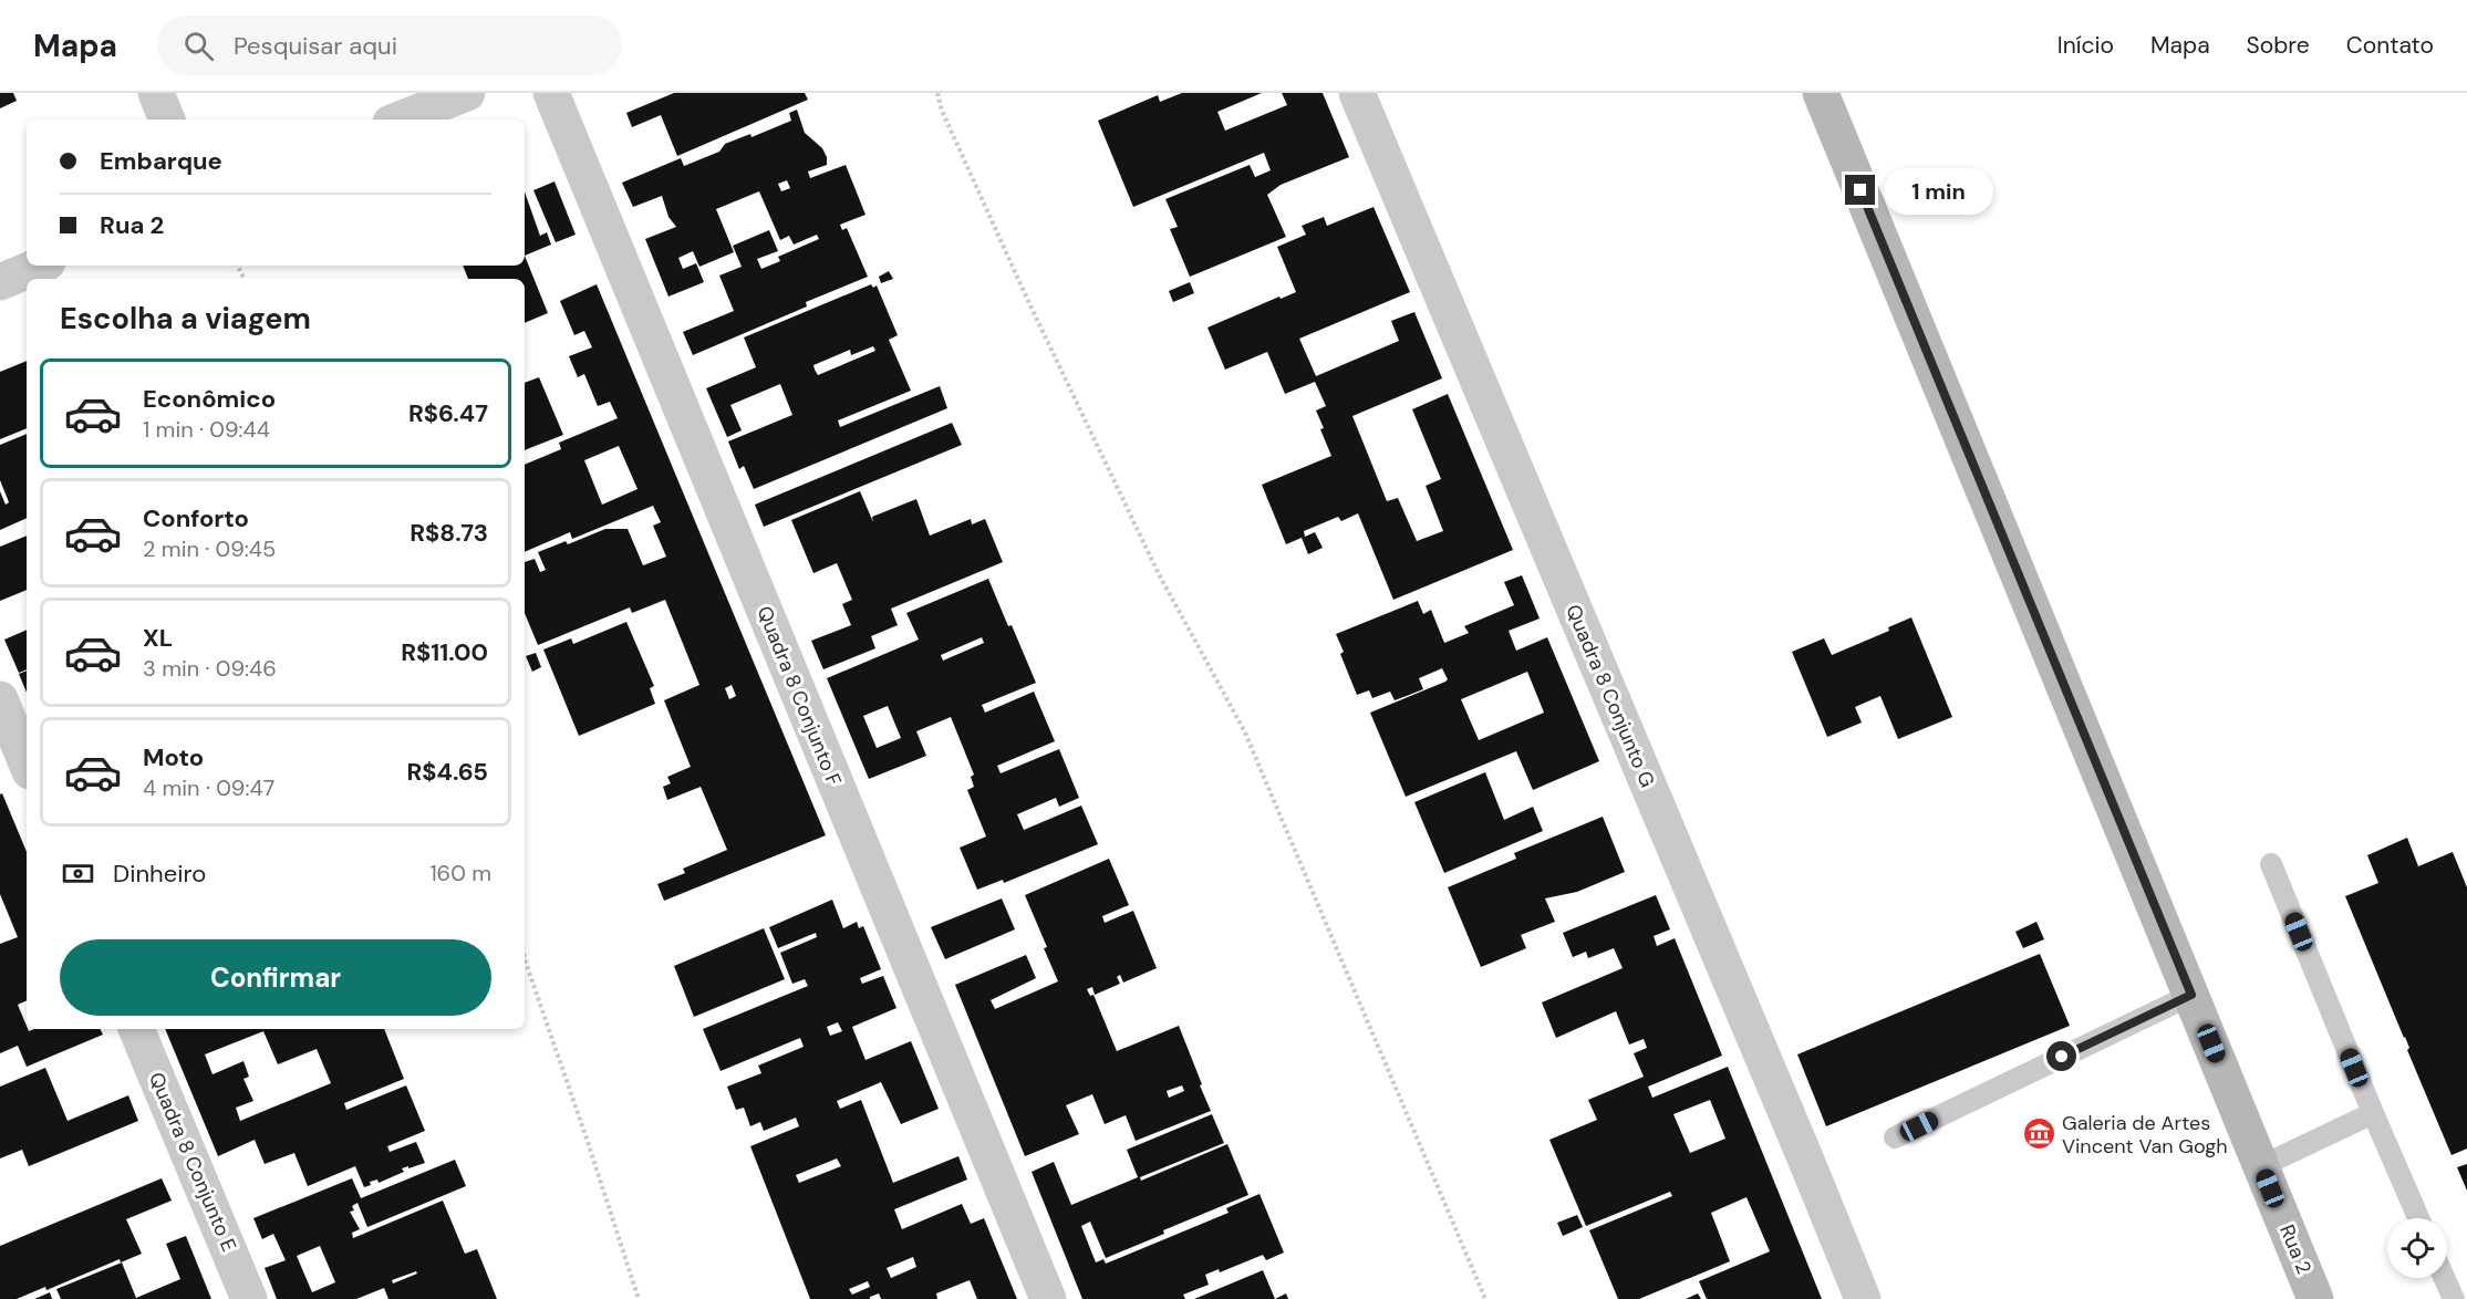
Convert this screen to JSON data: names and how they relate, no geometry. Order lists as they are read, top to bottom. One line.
{"streets":{"street":["Quadra 8 Conjunto F","Quadra 8 Conjunto G","Quadra 8 Conjunto E","Rua 2"]},"places":{"museum":["Galeria de Artes Vincent Van Gogh"]},"page":{"header":"Mapa","search":"Pesquisar aqui","nav":["Início","Mapa","Sobre","Contato"],"banner":["Embarque","Rua 2"],"bubble":"1 min","heading":"Escolha a viagem","list":[{"name":"Econômico","note":"1 min · 09:44","value":"R$6.47"},{"name":"Conforto","note":"2 min · 09:45","value":"R$8.73"},{"name":"XL","note":"3 min · 09:46","value":"R$11.00"},{"name":"Moto","note":"4 min · 09:47","value":"R$4.65"}],"pay":["Dinheiro","160 m"],"buttons":"Confirmar"}}
